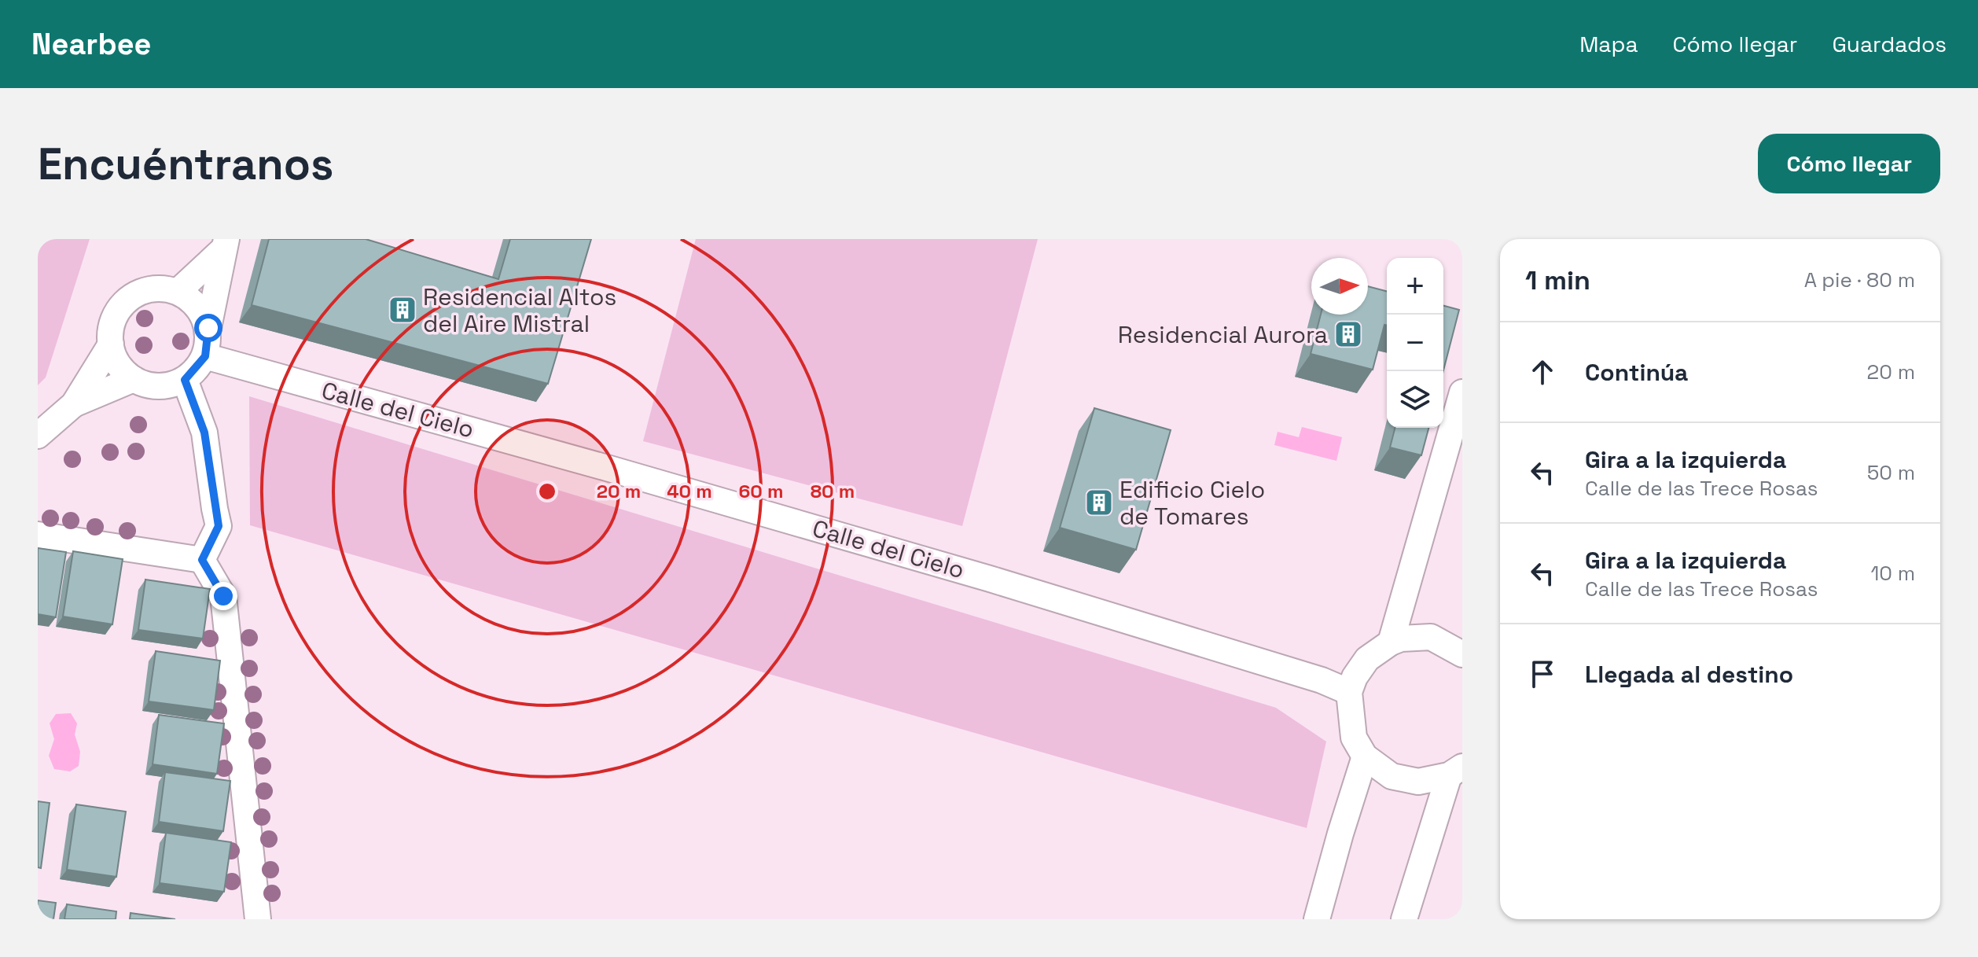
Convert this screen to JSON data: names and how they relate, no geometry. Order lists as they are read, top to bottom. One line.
{"streets":{"street":["Calle del Cielo"]},"places":{"building":["Residencial Altos del Aire Mistral","Residencial Aurora","Edificio Cielo de Tomares"]},"north":"right","page":{"header":"Nearbee","nav":["Mapa","Cómo llegar","Guardados"],"buttons":"Cómo llegar","title":"Encuéntranos","heading":["1 min","A pie · 80 m"],"map_buttons":["+","−"],"list":[["Continúa","20 m"],["Gira a la izquierda","Calle de las Trece Rosas","50 m"],["Gira a la izquierda","Calle de las Trece Rosas","10 m"],"Llegada al destino"]},"rings":["20 m","40 m","60 m","80 m"]}
